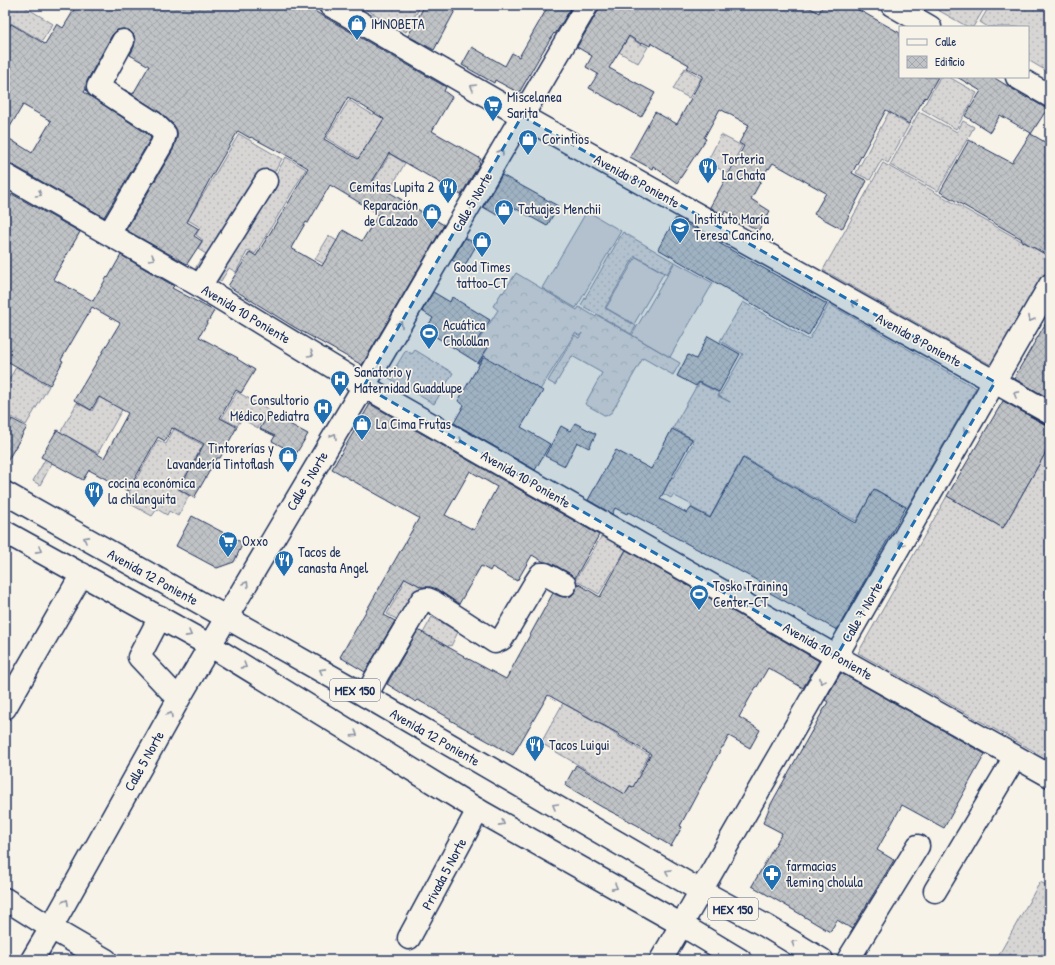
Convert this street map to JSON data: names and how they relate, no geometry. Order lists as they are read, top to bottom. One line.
{"streets":{"street":["Avenida 8 Poniente","Calle 5 Norte","Avenida 10 Poniente","Avenida 12 Poniente","Calle 7 Norte","MEX 150","Privada 5 Norte"]},"crossings":[["Avenida 8 Poniente","Calle 5 Norte"],["Avenida 8 Poniente","Calle 7 Norte"],["Calle 5 Norte","Avenida 10 Poniente"],["Calle 5 Norte","Avenida 12 Poniente"],["Calle 5 Norte","MEX 150"],["Avenida 10 Poniente","Calle 7 Norte"],["Avenida 12 Poniente","Calle 7 Norte"],["Calle 7 Norte","MEX 150"],["MEX 150","Privada 5 Norte"]],"one_way":["Avenida 8 Poniente","Calle 5 Norte","Avenida 10 Poniente","Calle 7 Norte"],"places":{"shop":["IMNOBETA","Corintios","Tatuajes Menchii","Reparación de Calzado","Good Times tattoo-CT","La Cima Frutas","Tintorerías y Lavandería Tintoflash"],"supermarket":["Miscelanea Sarita","Oxxo"],"restaurant":["Torteria La Chata","Cemitas Lupita 2","cocina económica la chilanguita","Tacos de canasta Angel","Tacos Luigui"],"school or university":["Instituto María Teresa Cancino,"],"sports":["Acuática Cholollan","Tosko Training Center-CT"],"hospital":["Sanatorio y Maternidad Guadalupe","Consultorio Médico Pediatra"],"pharmacy":["farmacias fleming cholula"]},"legend":["Calle","Edificio"]}
